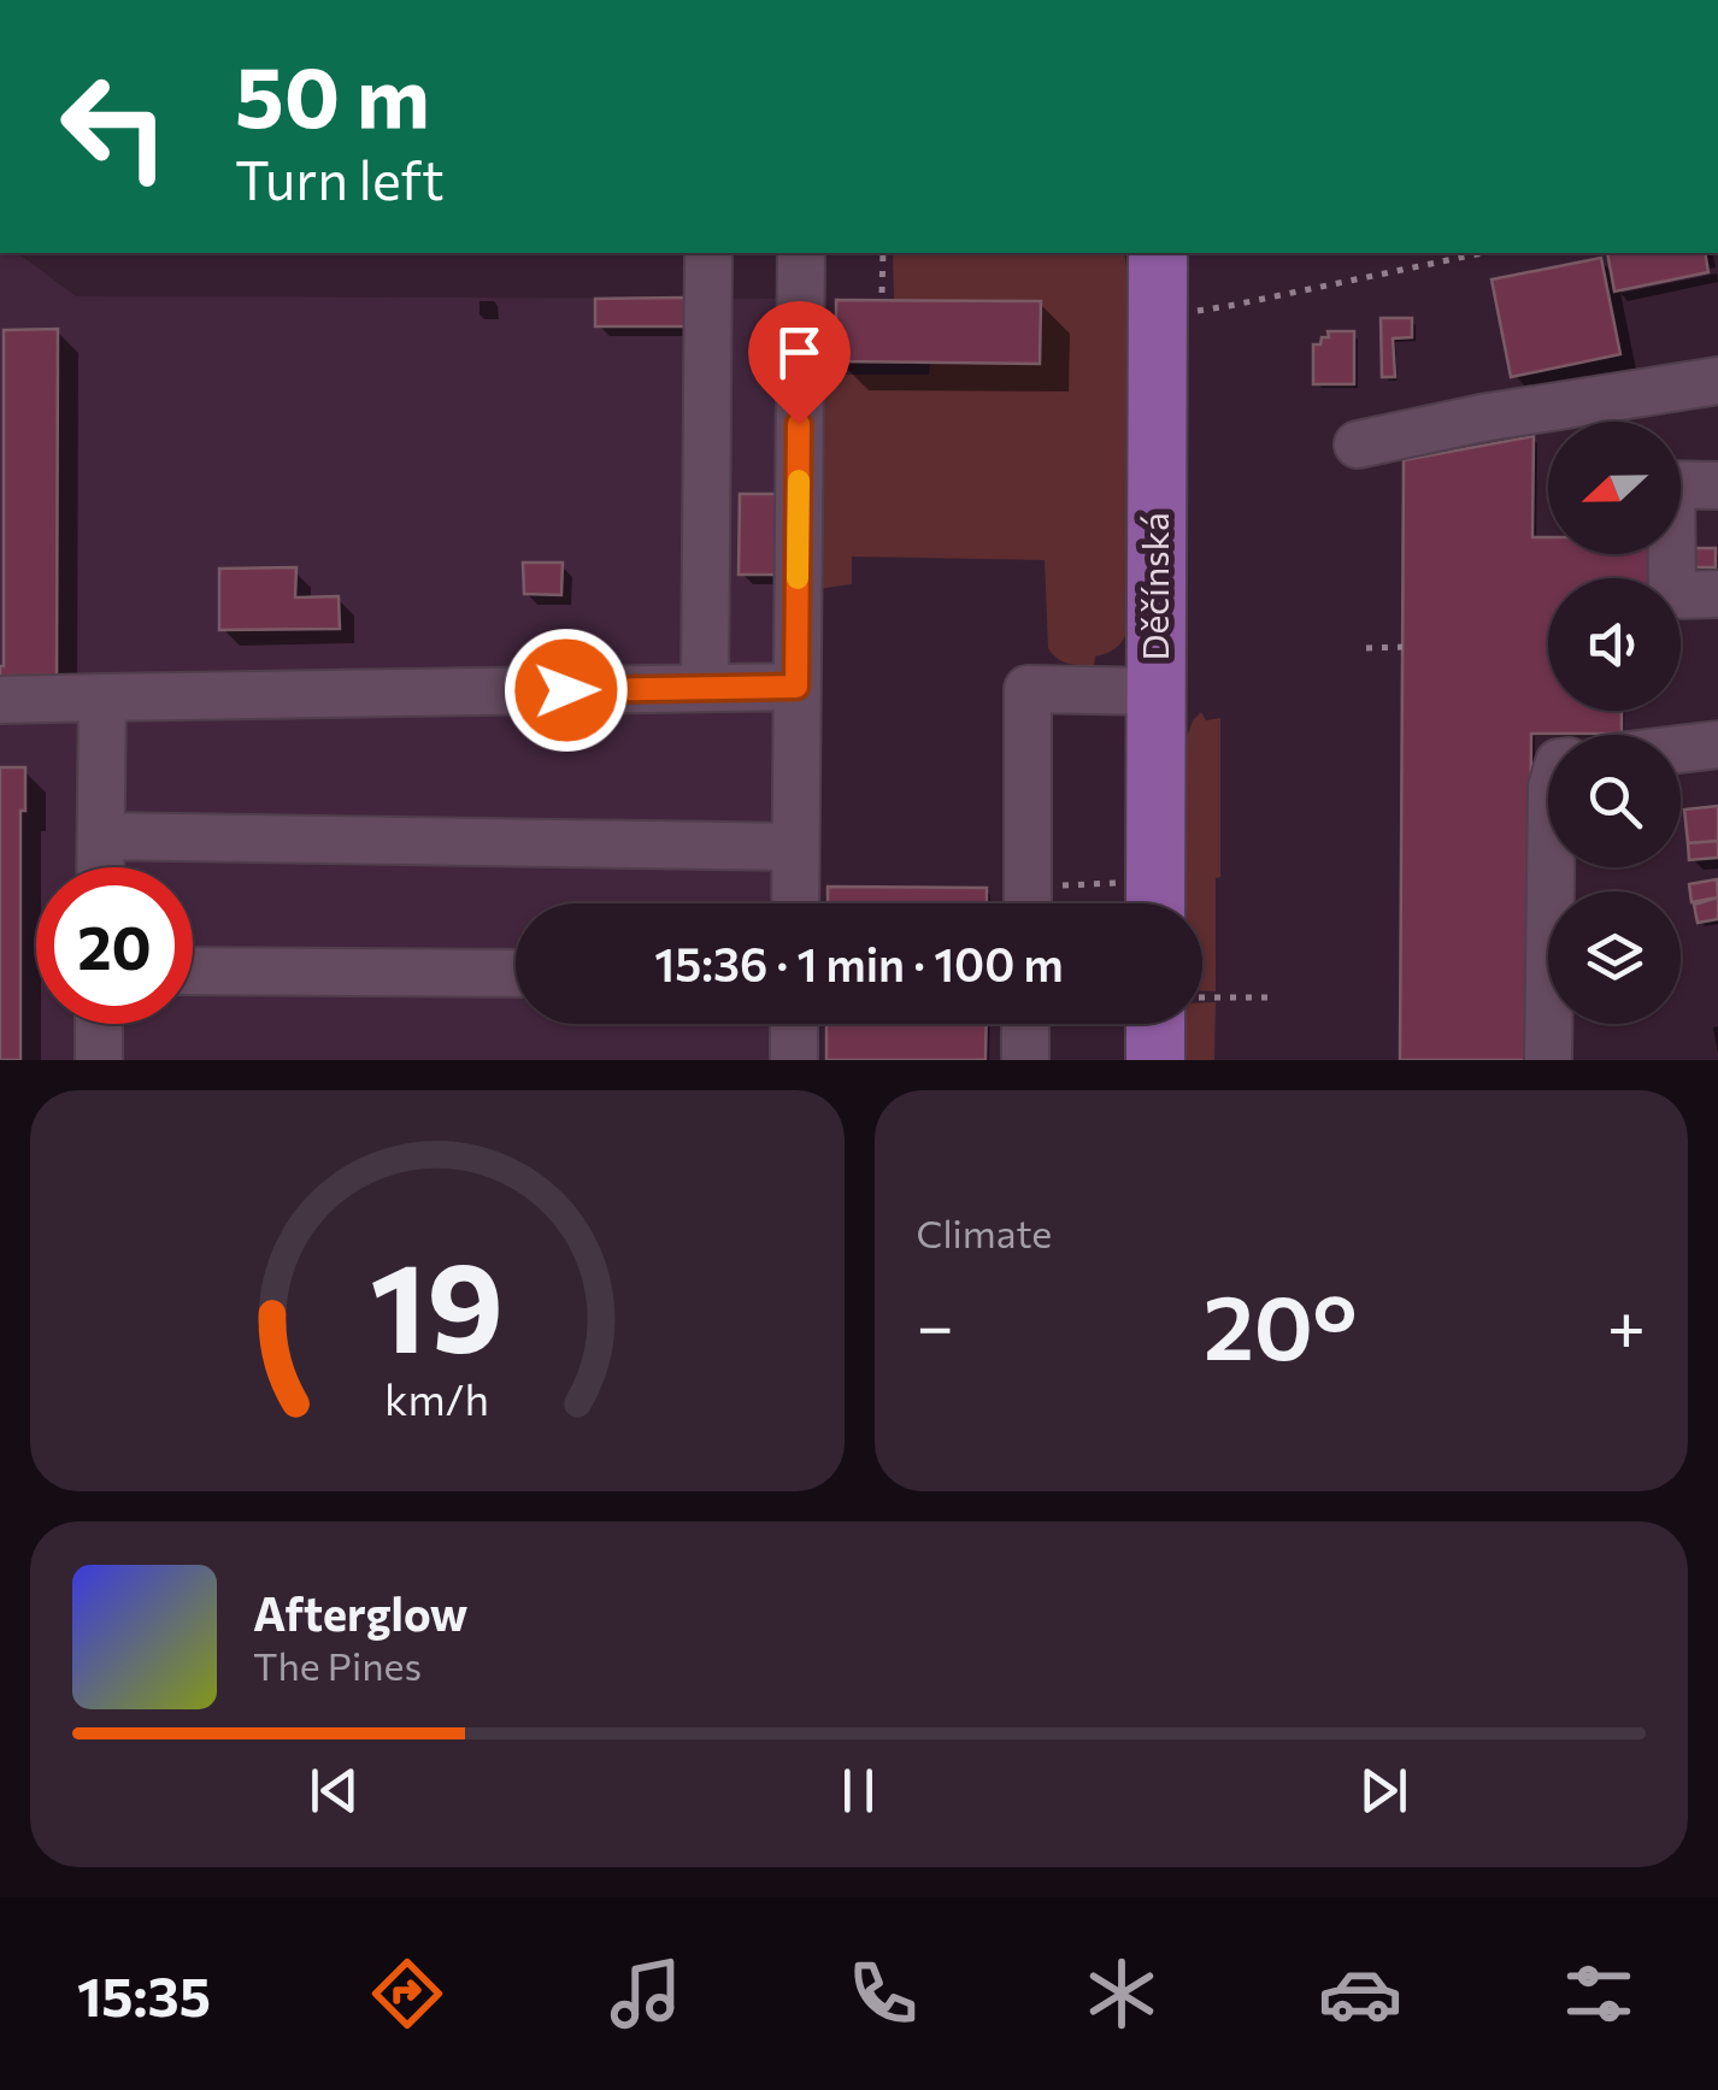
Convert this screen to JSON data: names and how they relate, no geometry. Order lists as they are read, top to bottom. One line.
{"streets":{"main road":["Děčínská"]},"north":"left","page":{"turn":["50 m","Turn left"],"limit":"20","trip":"15:36 · 1 min · 100 m","tile":"Climate","heat":["−","20°","+"],"song":["Afterglow","The Pines"],"tabs":"15:35","gauge":["19","km/h"]}}
